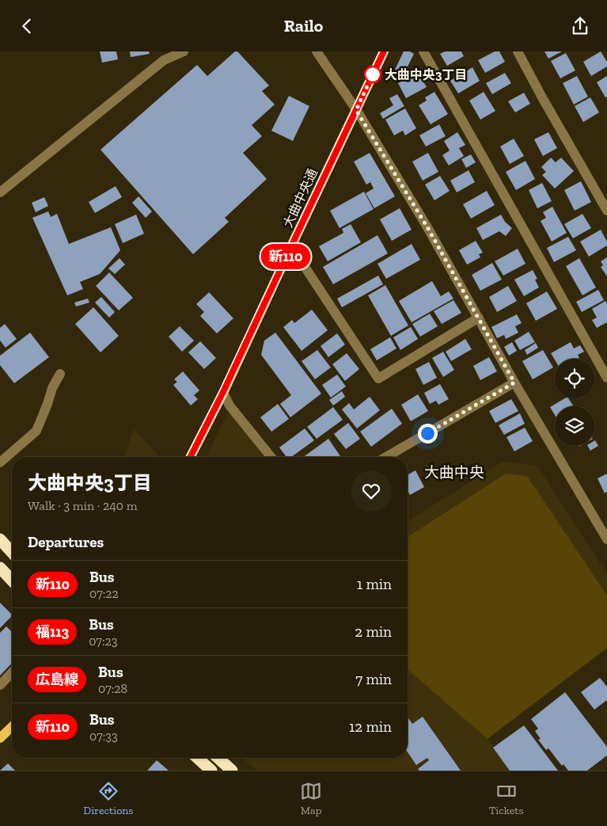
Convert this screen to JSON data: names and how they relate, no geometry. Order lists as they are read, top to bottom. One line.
{"streets":{"main road":["大曲中央通"]},"districts":["大曲中央"],"places":["大曲中央3丁目"],"lines":["bus line 新110"],"page":{"header":"Railo","on_map":"新110","heading":[["大曲中央3丁目","Walk · 3 min · 240 m"],"Departures"],"list":[{"mark":"新110","name":"Bus","note":"07:22","value":"1 min"},{"mark":"福113","name":"Bus","note":"07:23","value":"2 min"},{"mark":"広島線","name":"Bus","note":"07:28","value":"7 min"},{"mark":"新110","name":"Bus","note":"07:33","value":"12 min"}],"tabs":["Directions","Map","Tickets"]}}
